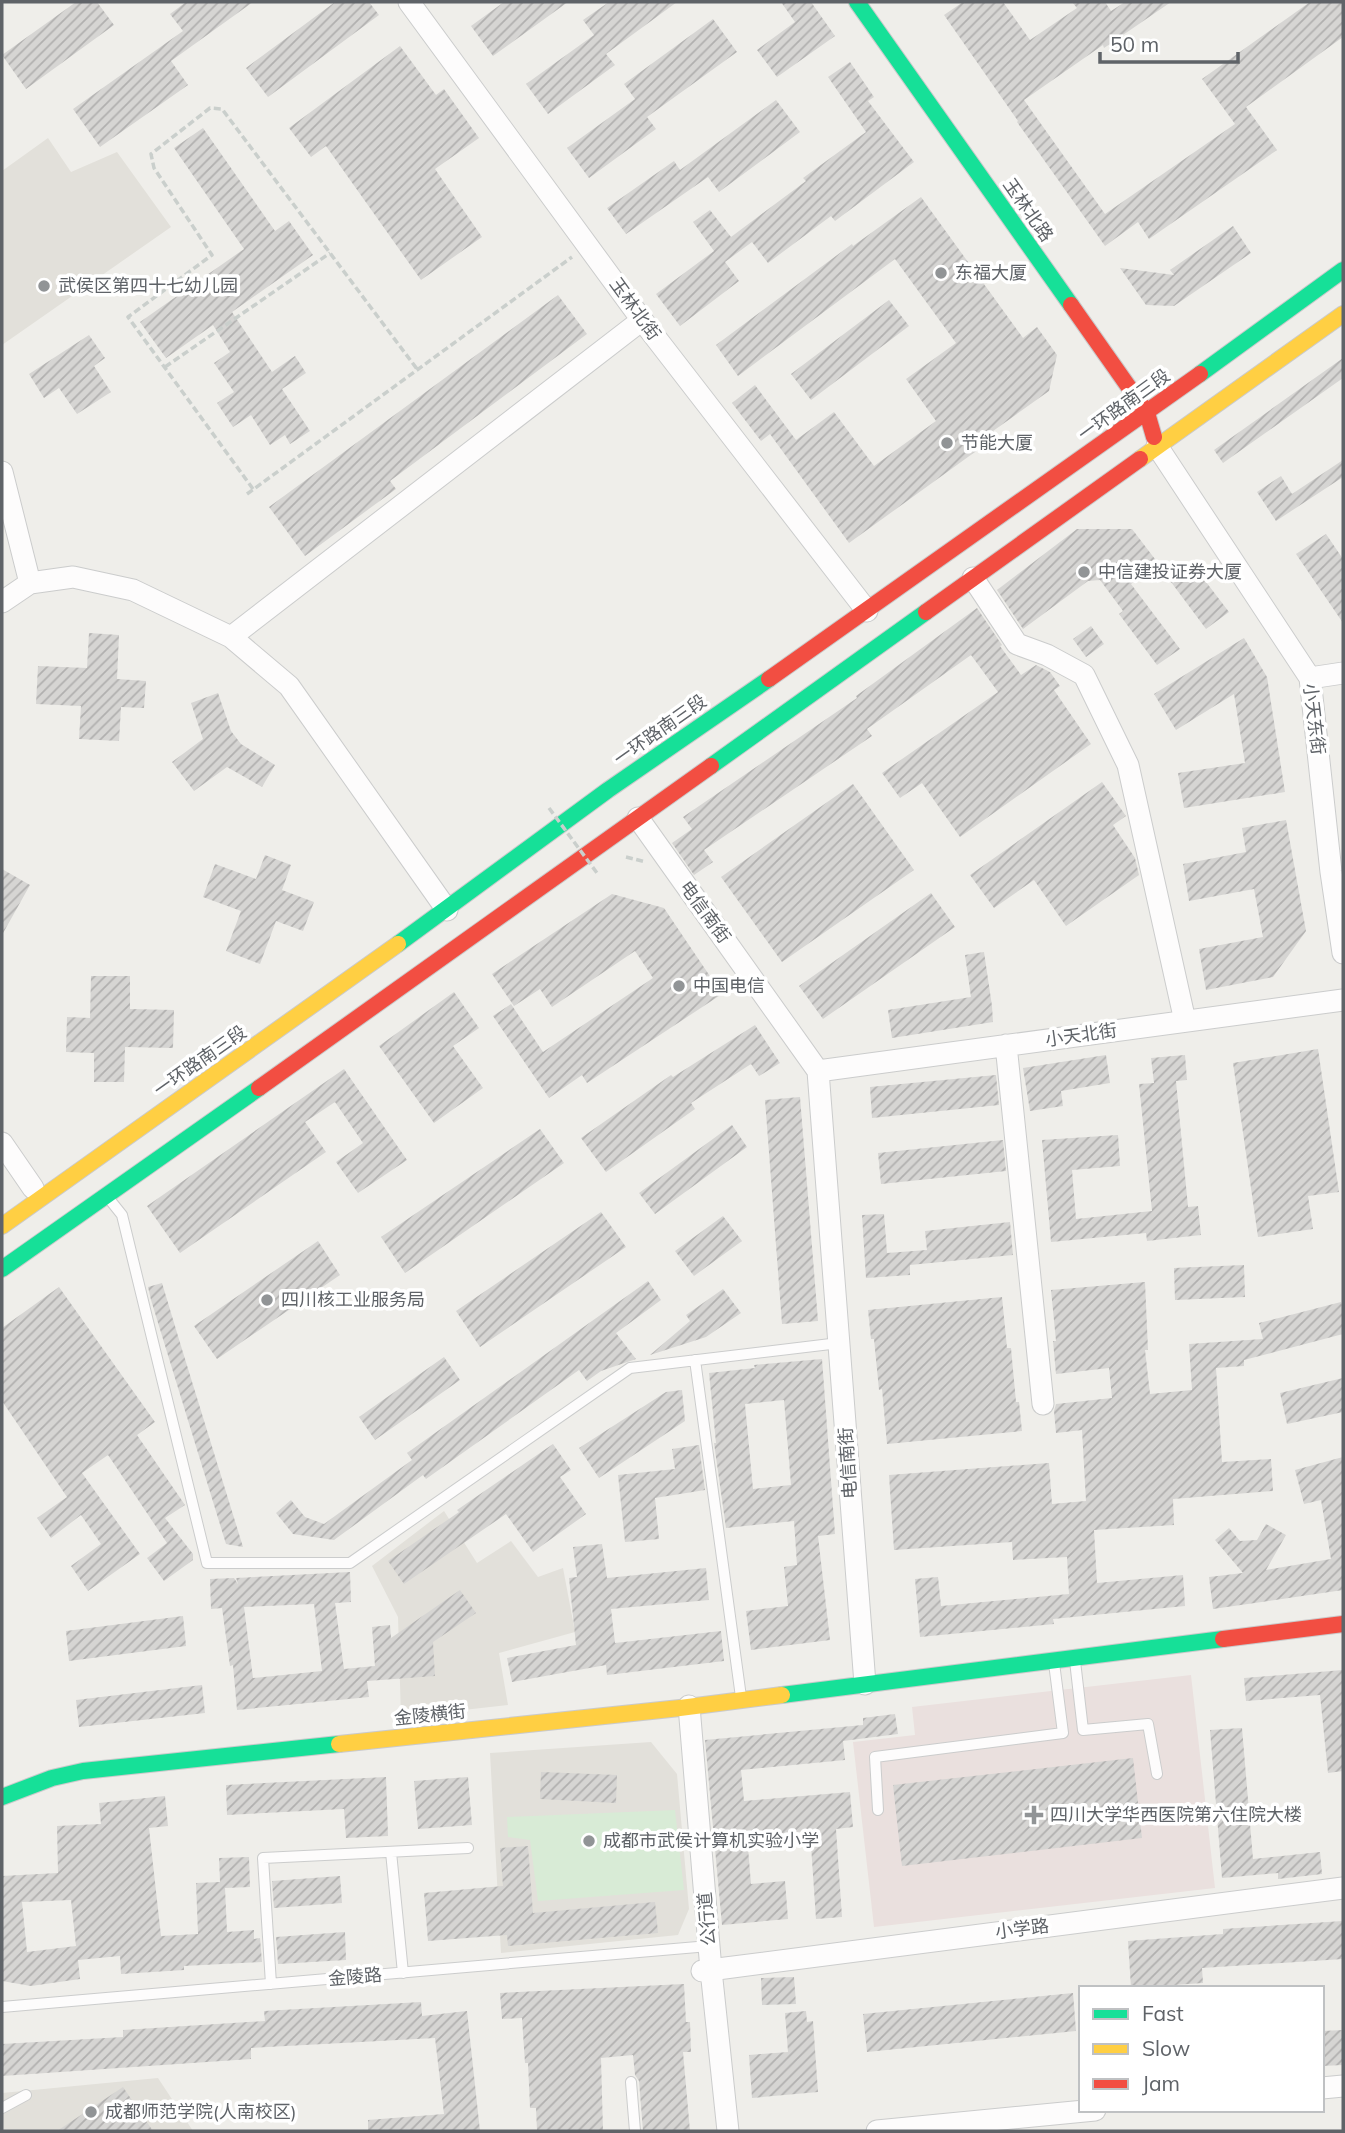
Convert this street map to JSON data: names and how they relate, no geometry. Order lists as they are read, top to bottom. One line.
{"streets":{"main road":["玉林北路","一环路南三段","金陵横街"],"street":["玉林北街","小天东街","电信南街","小天北街","公行道","小学路"],"lane":["金陵路"]},"crossings":[["玉林北路","一环路南三段"],["玉林北路","小天东街"],["玉林北街","一环路南三段"],["电信南街","小天北街"],["电信南街","金陵横街"],["金陵横街","公行道"],["公行道","小学路"],["公行道","金陵路"]],"places":{"other":["东福大厦","武侯区第四十七幼儿园","节能大厦","中信建投证券大厦","中国电信","四川核工业服务局","成都市武侯计算机实验小学","成都师范学院(人南校区)"],"health":["四川大学华西医院第六住院大楼"]},"legend":["Fast","Slow","Jam"],"scale_bar":"50 m"}
